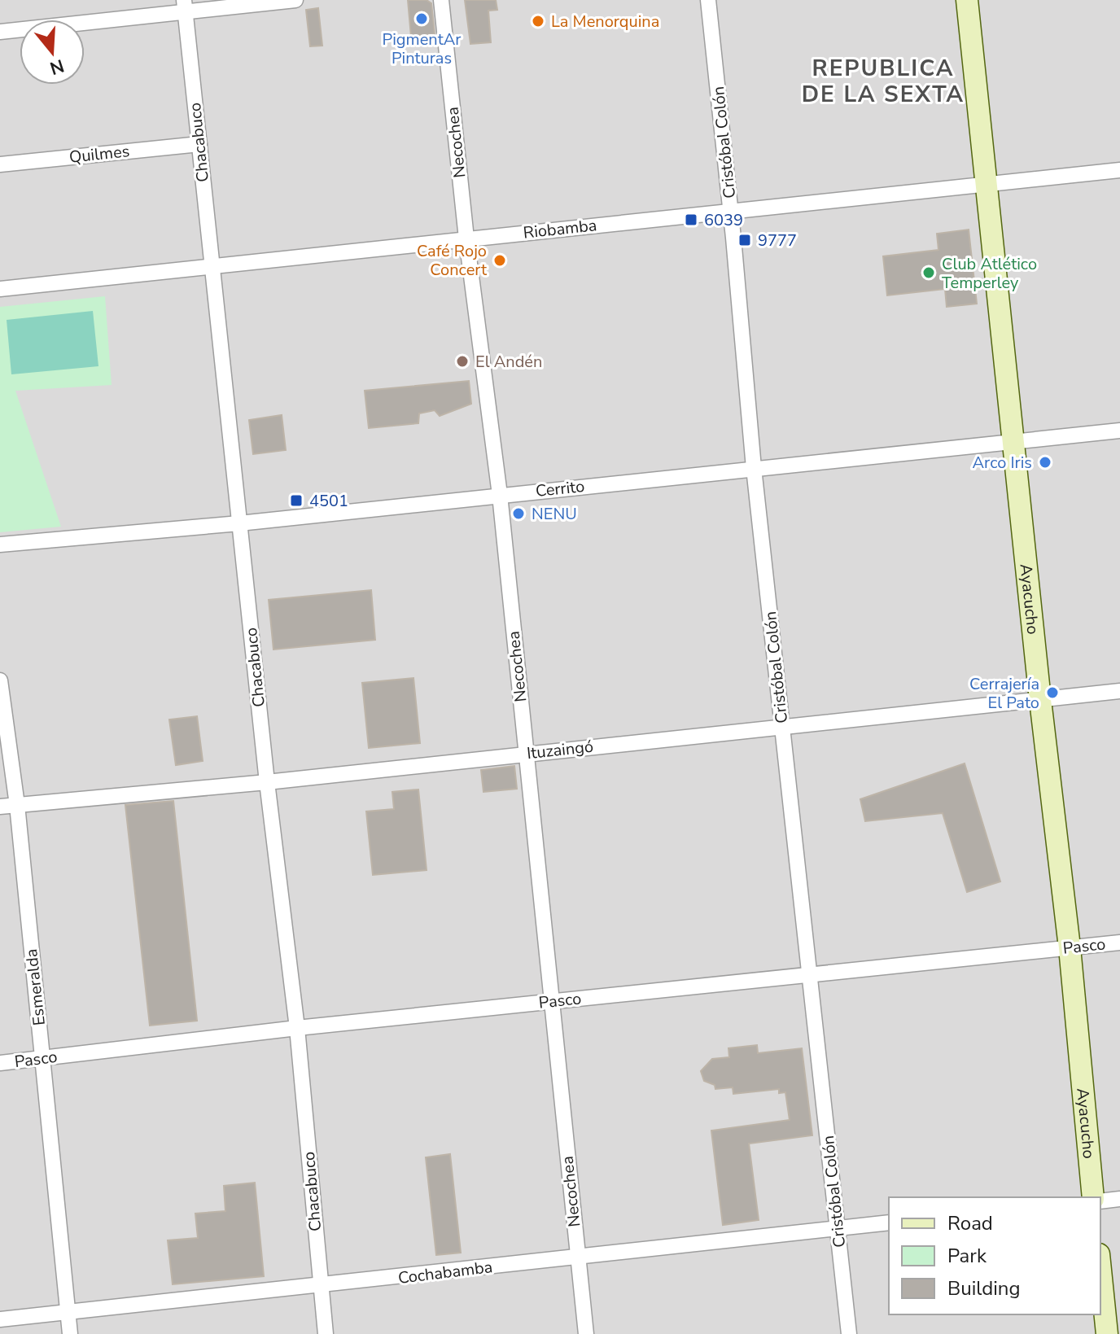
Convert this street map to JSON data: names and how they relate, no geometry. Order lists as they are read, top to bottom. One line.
{"streets":{"main road":["Ayacucho"],"street":["Chacabuco","Necochea","Cristóbal Colón","Quilmes","Riobamba","Cerrito","Ituzaingó","Pasco","Esmeralda","Cochabamba"]},"crossings":[["Chacabuco","Quilmes"],["Chacabuco","Riobamba"],["Chacabuco","Cerrito"],["Chacabuco","Ituzaingó"],["Chacabuco","Pasco"],["Chacabuco","Cochabamba"],["Necochea","Riobamba"],["Necochea","Cerrito"],["Necochea","Ituzaingó"],["Necochea","Pasco"],["Necochea","Cochabamba"],["Cristóbal Colón","Riobamba"],["Cristóbal Colón","Cerrito"],["Cristóbal Colón","Ituzaingó"],["Cristóbal Colón","Pasco"],["Cristóbal Colón","Cochabamba"],["Riobamba","Ayacucho"],["Cerrito","Ayacucho"],["Ayacucho","Ituzaingó"],["Ayacucho","Pasco"],["Ituzaingó","Esmeralda"],["Pasco","Esmeralda"],["Esmeralda","Cochabamba"]],"districts":["REPUBLICA DE LA SEXTA"],"places":{"other":["PigmentAr Pinturas","La Menorquina","Café Rojo Concert","Club Atlético Temperley","El Andén","Arco Iris","NENU","Cerrajería El Pato"],"transit":["6039","9777","4501"]},"legend":["Road","Park","Building"],"north":"bottom"}
